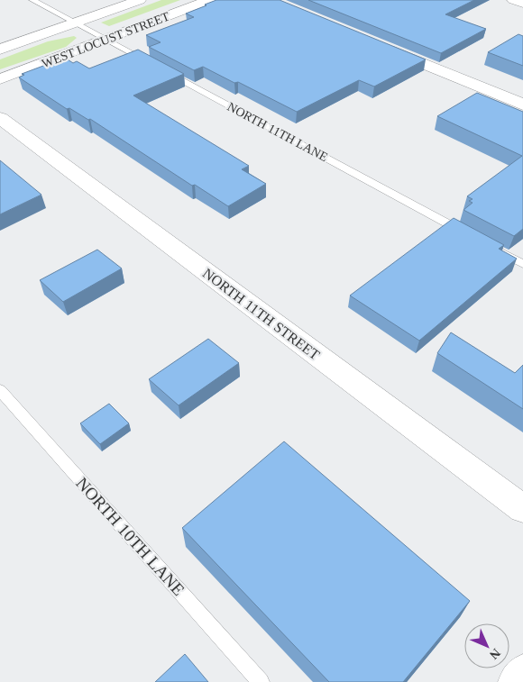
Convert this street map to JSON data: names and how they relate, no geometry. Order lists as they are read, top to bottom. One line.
{"streets":{"street":["WEST LOCUST STREET","NORTH 11TH STREET"],"lane":["NORTH 11TH LANE","NORTH 10TH LANE"]},"crossings":[["WEST LOCUST STREET","NORTH 11TH LANE"]],"north":"bottom right"}
